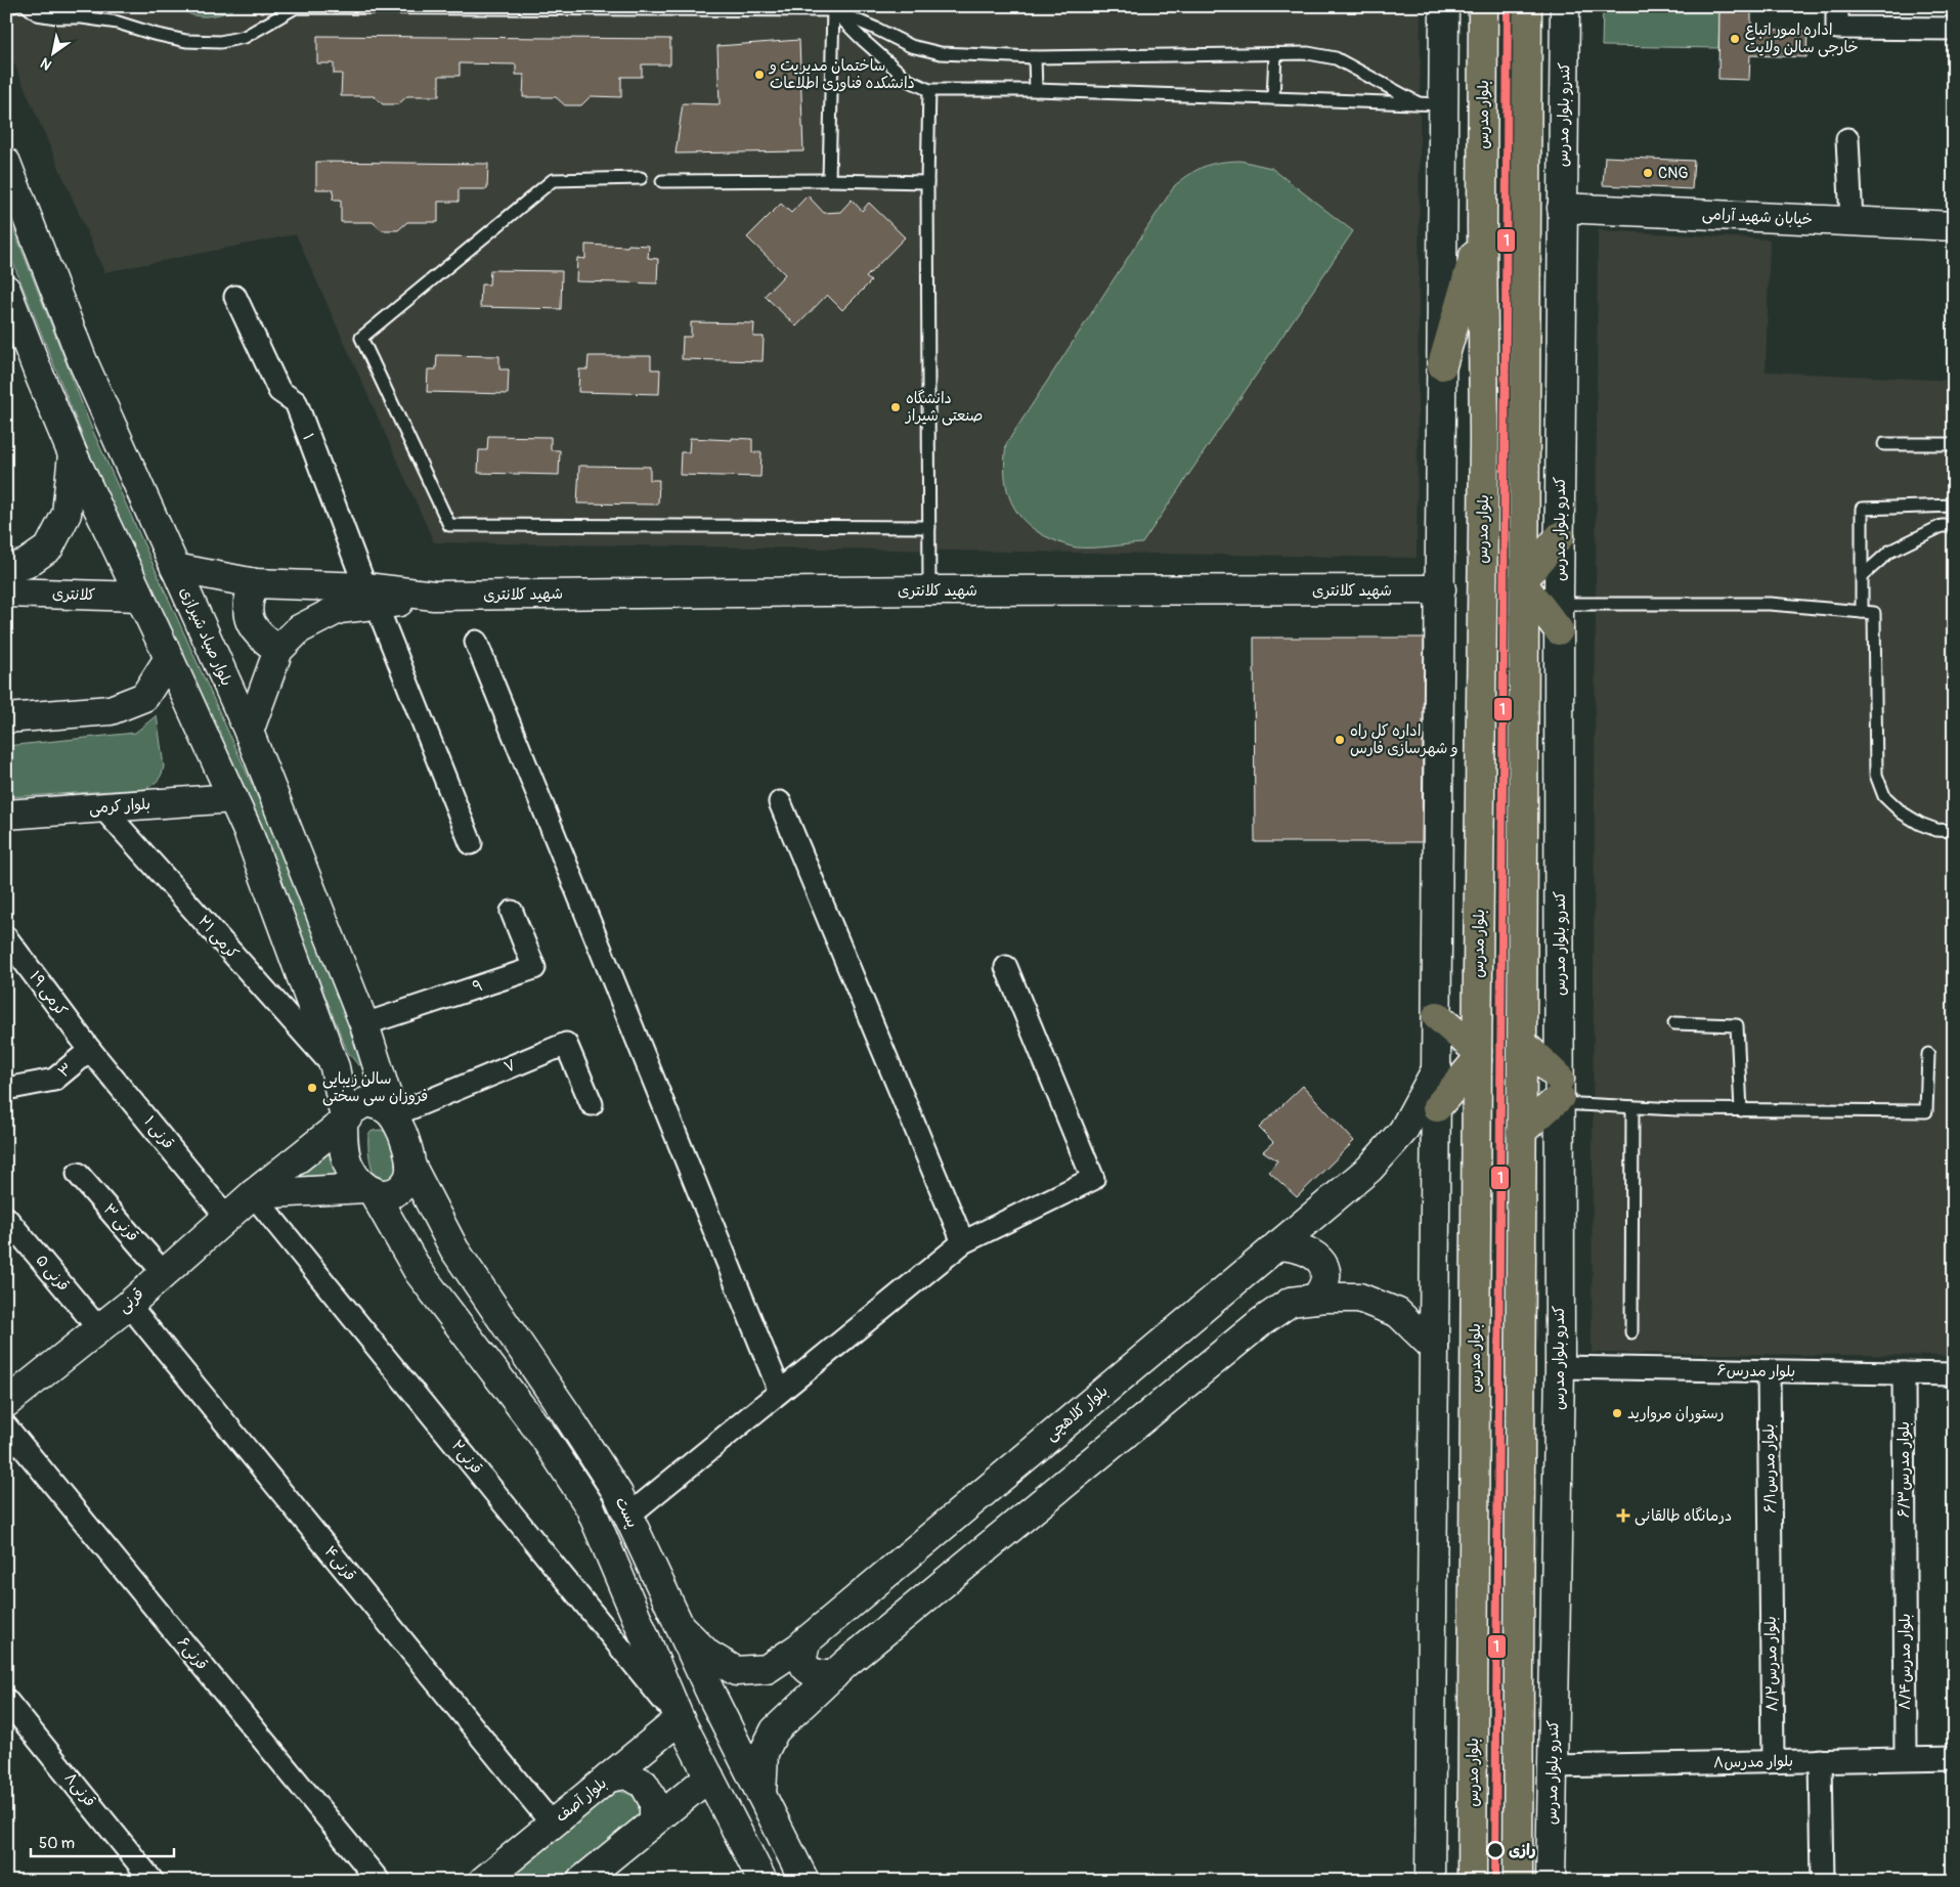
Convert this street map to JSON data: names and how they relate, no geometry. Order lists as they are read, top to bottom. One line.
{"streets":{"main road":["بلوار مدرس","کندرو بلوار مدرس","خیابان شهید آرامی","شهید کلانتری","کلانتری","بلوار صیاد شیرازی","بلوار کرمی","قرنی","بلوار کلاهچی","پست","بلوار آصف"],"street":["۱","کرمی ۲۱","۹","کرمی ۱۹","۷","۳","قرنی ۱","قرنی ۳","قرنی ۵","بلوار مدرس۶","قرنی۲","بلوار مدرس۶/۱","بلوار مدرس۶/۳","قرنی۴","قرنی۶","بلوار مدرس۸/۴","بلوار مدرس۸/۲","بلوار مدرس۸","قرنی۸"]},"crossings":[["کندرو بلوار مدرس","خیابان شهید آرامی"],["کندرو بلوار مدرس","بلوار مدرس۶"],["کندرو بلوار مدرس","بلوار مدرس۸"],["۱","شهید کلانتری"],["بلوار صیاد شیرازی","۹"],["بلوار صیاد شیرازی","۷"],["بلوار صیاد شیرازی","قرنی"],["بلوار صیاد شیرازی","پست"],["بلوار کرمی","کرمی ۲۱"],["کرمی ۱۹","۳"],["کرمی ۱۹","قرنی ۱"],["۷","قرنی"],["۷","پست"],["۳","قرنی ۱"],["قرنی ۱","قرنی"],["قرنی ۳","قرنی"],["قرنی ۵","قرنی"],["قرنی","قرنی۲"],["قرنی","پست"],["قرنی","قرنی۴"],["بلوار مدرس۶","بلوار مدرس۶/۱"],["بلوار مدرس۶","بلوار مدرس۶/۳"],["بلوار کلاهچی","پست"],["قرنی۲","پست"],["قرنی۲","بلوار آصف"],["بلوار مدرس۶/۱","بلوار مدرس۸/۲"],["بلوار مدرس۶/۳","بلوار مدرس۸/۴"],["پست","بلوار آصف"],["قرنی۴","بلوار آصف"],["بلوار مدرس۸/۴","بلوار مدرس۸"],["بلوار مدرس۸/۲","بلوار مدرس۸"]],"places":{"other":["اداره امور اتباع خارجی سالن ولایت","ساختمان مدیریت و دانشکده فناوری اطلاعات","CNG","دانشگاه صنعتی شیراز","اداره کل راه و شهرسازی فارس","سالن زیبایی فروزان سی سختی","رستوران مروارید","رازی"],"health":["درمانگاه طالقانی"]},"lines":["transit line 1"],"scale_bar":"50 m","north":"bottom left"}
